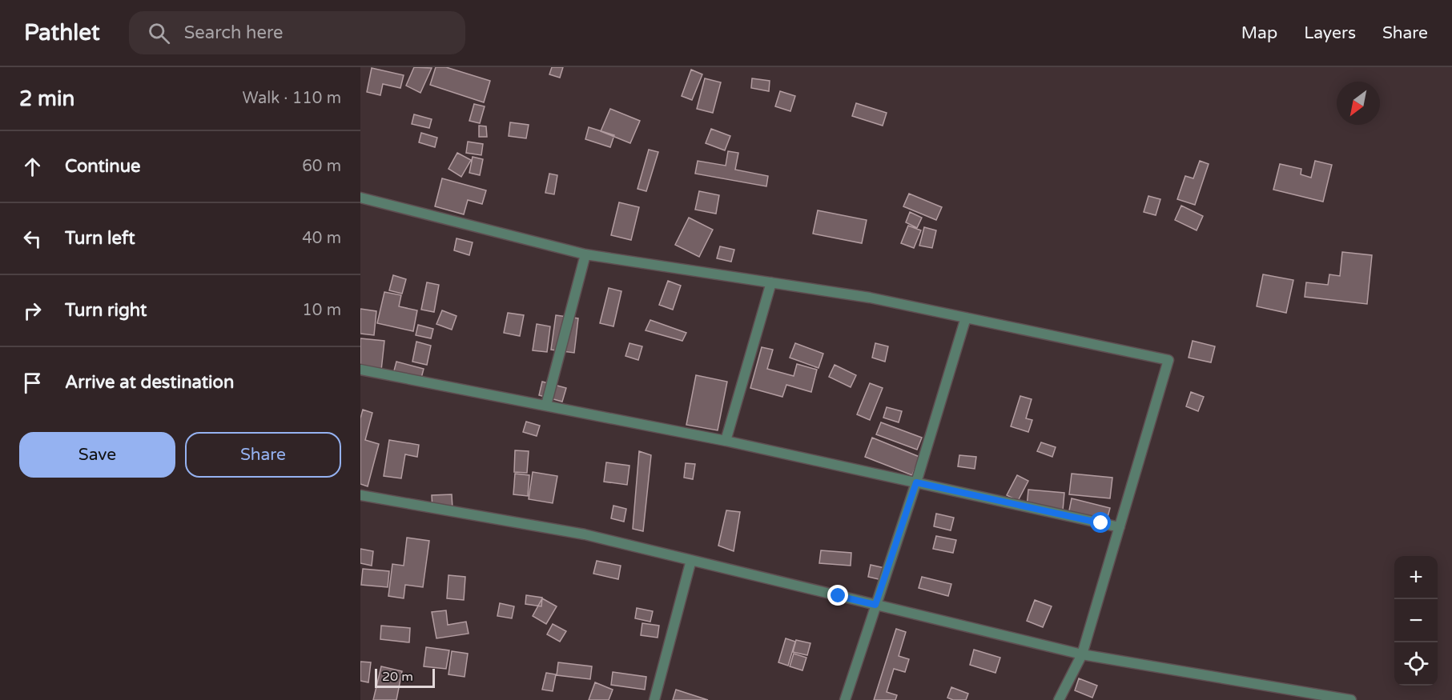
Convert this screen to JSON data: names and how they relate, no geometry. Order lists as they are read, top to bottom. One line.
{"scale_bar":"20 m","north":"bottom left","page":{"header":"Pathlet","search":"Search here","nav":["Map","Layers","Share"],"heading":["2 min","Walk · 110 m"],"list":[["Continue","60 m"],["Turn left","40 m"],["Turn right","10 m"],"Arrive at destination"],"buttons":["Save","Share"],"map_buttons":["+","−"],"scale":"20 m"}}
